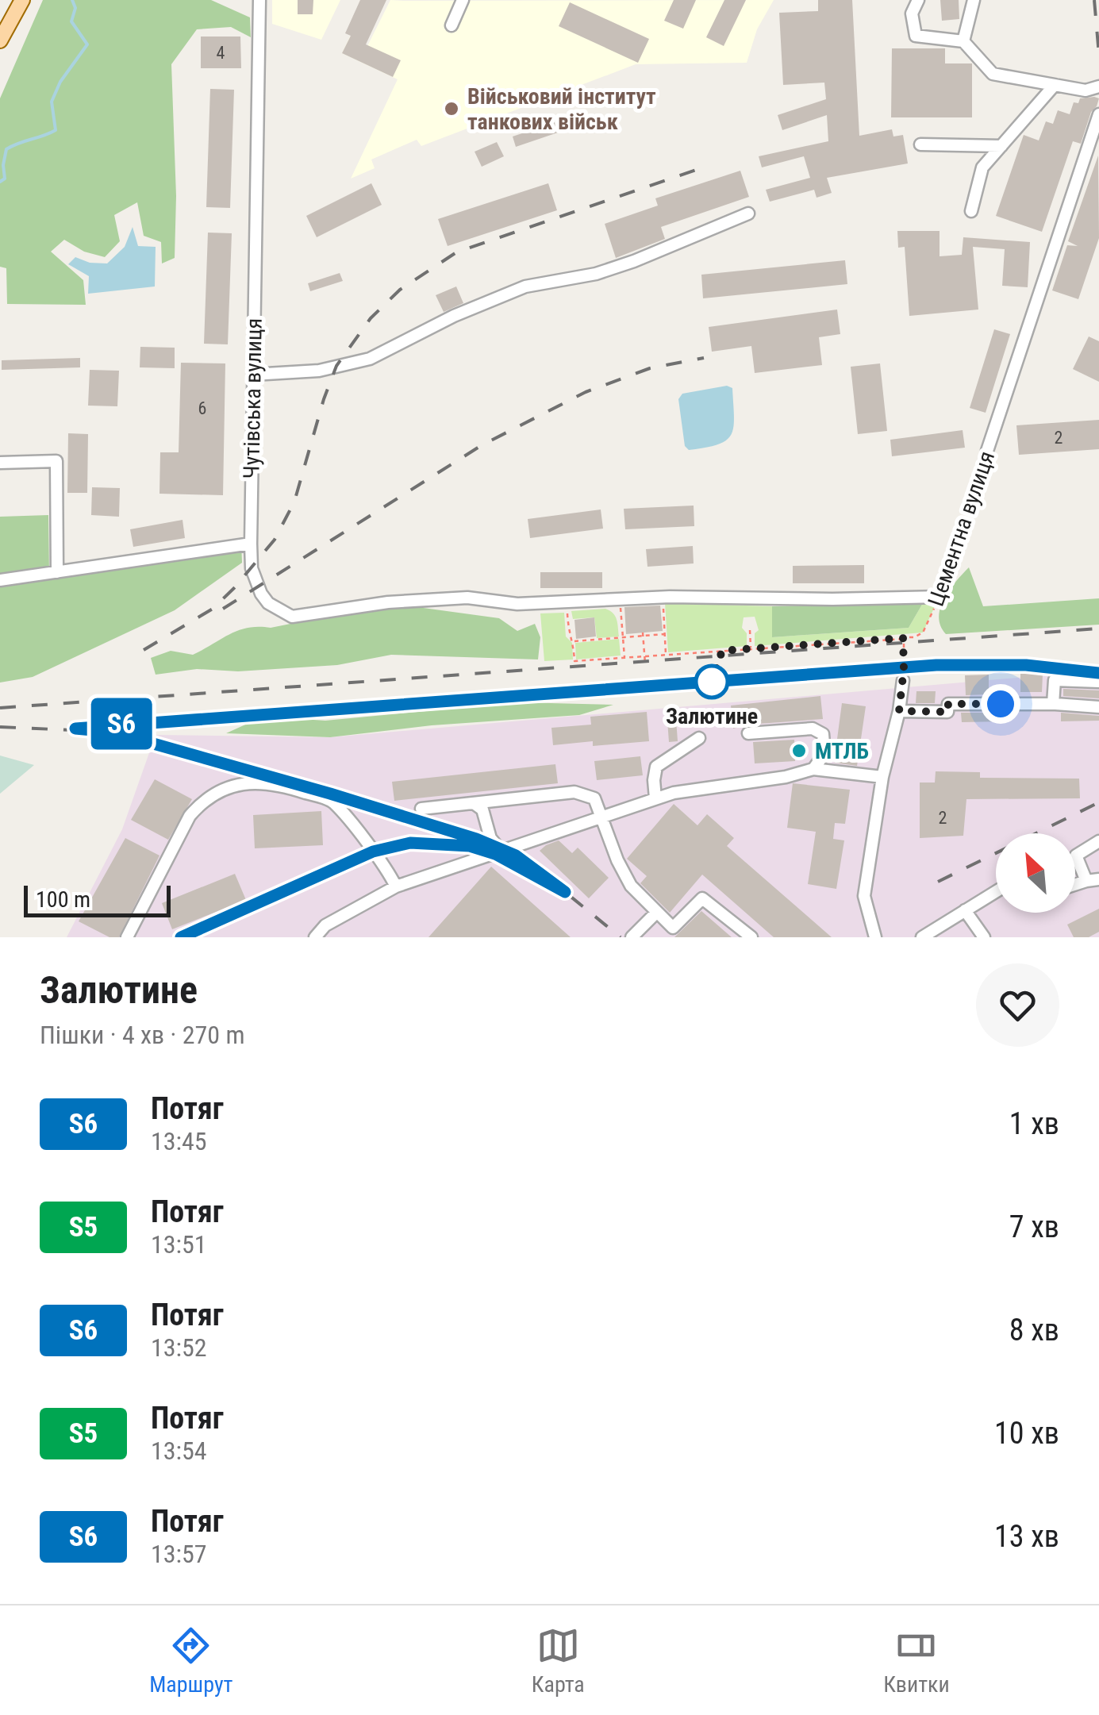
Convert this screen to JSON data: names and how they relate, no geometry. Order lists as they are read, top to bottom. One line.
{"streets":{"street":["Чутівська вулиця","Цементна вулиця"]},"crossings":[["Чутівська вулиця","Цементна вулиця"]],"places":["Військовий інститут танкових військ","Залютине","МТЛБ"],"house_numbers":["4","6","2","2"],"scale_bar":"100 m","north":"top left","page":{"on_map":"S6","scale":"100 m","heading":["Залютине","Пішки · 4 хв · 270 m"],"list":[{"mark":"S6","name":"Потяг","note":"13:45","value":"1 хв"},{"mark":"S5","name":"Потяг","note":"13:51","value":"7 хв"},{"mark":"S6","name":"Потяг","note":"13:52","value":"8 хв"},{"mark":"S5","name":"Потяг","note":"13:54","value":"10 хв"},{"mark":"S6","name":"Потяг","note":"13:57","value":"13 хв"}],"tabs":["Маршрут","Карта","Квитки"]}}
